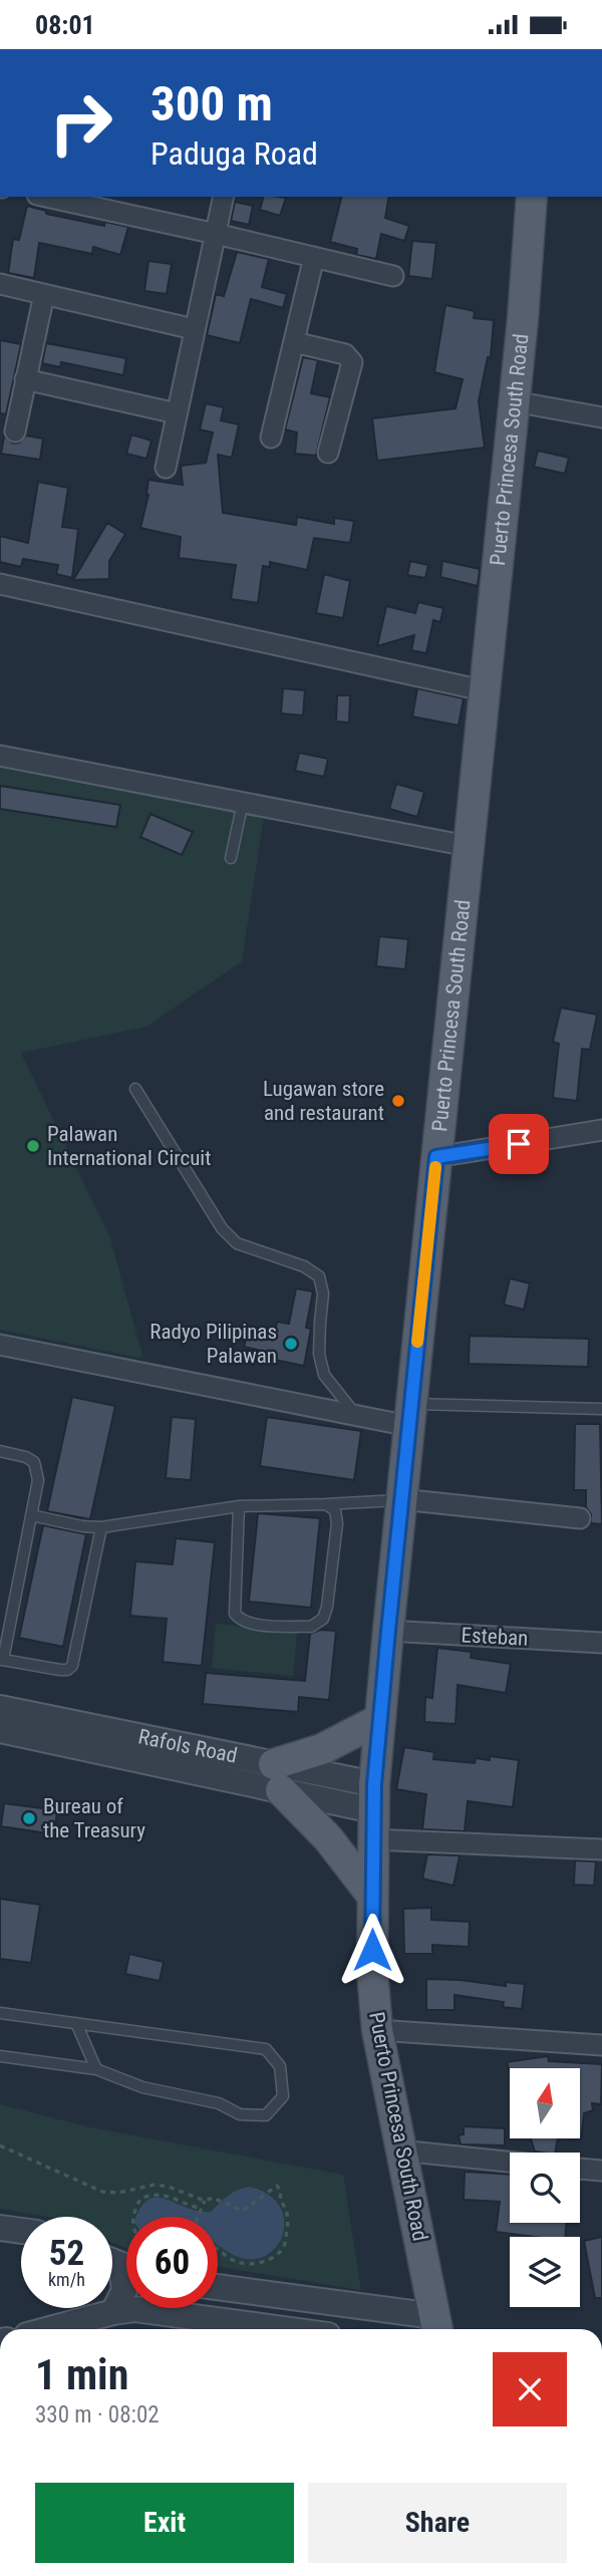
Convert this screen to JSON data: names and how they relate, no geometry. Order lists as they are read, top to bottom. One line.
{"streets":{"main road":["Puerto Princesa South Road"],"street":["Esteban","Rafols Road"]},"crossings":[["Puerto Princesa South Road","Esteban"],["Puerto Princesa South Road","Rafols Road"]],"places":["Lugawan store and restaurant","Palawan International Circuit","Radyo Pilipinas Palawan","Bureau of the Treasury"],"north":"top","page":{"status":"08:01","turn":["300 m","Paduga Road"],"speed":"52 km/h","limit":"60","heading":["1 min","330 m · 08:02"],"buttons":["Exit","Share"]}}
